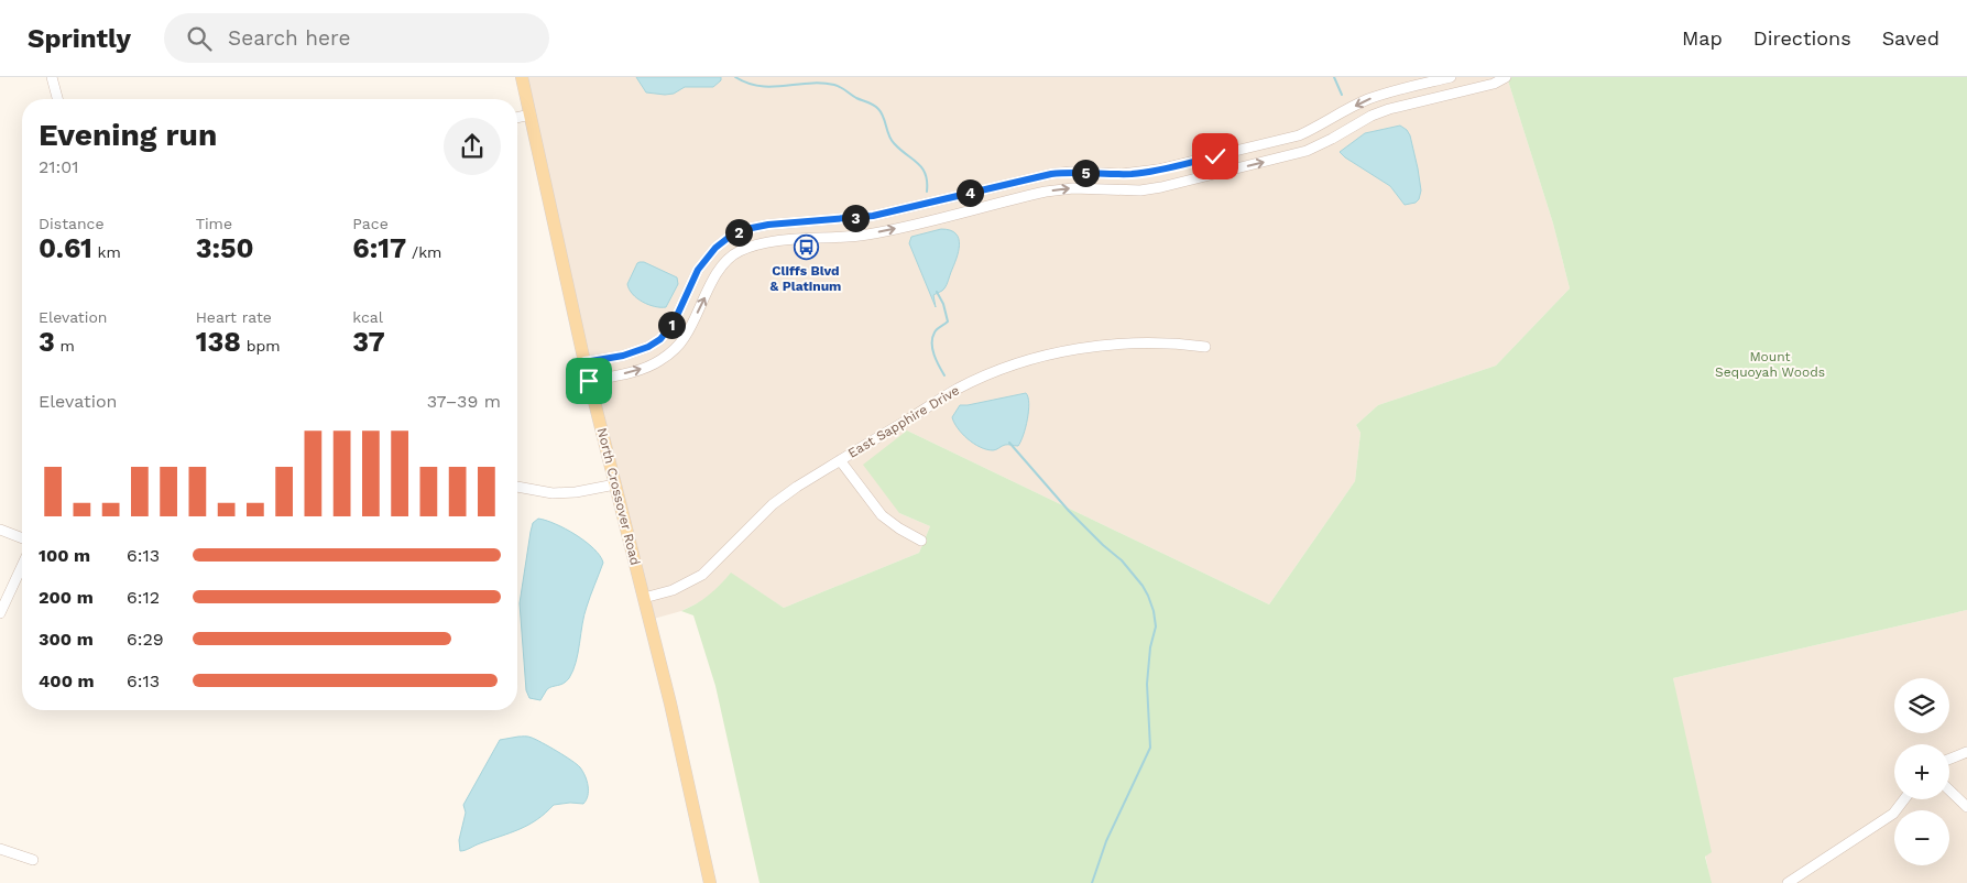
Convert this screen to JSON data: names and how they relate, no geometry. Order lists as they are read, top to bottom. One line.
{"streets":{"main road":["North Crossover Road"],"street":["East Sapphire Drive"]},"crossings":[["East Sapphire Drive","North Crossover Road"]],"parks":["Mount Sequoyah Woods"],"places":{"bus stop":["Cliffs Blvd & Platinum"]},"page":{"header":"Sprintly","search":"Search here","nav":["Map","Directions","Saved"],"heading":["Evening run","21:01"],"pins":["5","4","3","2","1"],"stats":[["Distance","0.61 km"],["Time","3:50"],["Pace","6:17 /km"],["Elevation","3 m"],["Heart rate","138 bpm"],["kcal","37"]],"chart":["Elevation","37–39 m"],"list":[{"name":"100 m","note":"6:13"},{"name":"200 m","note":"6:12"},{"name":"300 m","note":"6:29"},{"name":"400 m","note":"6:13"}],"map_buttons":["+","−"]}}
